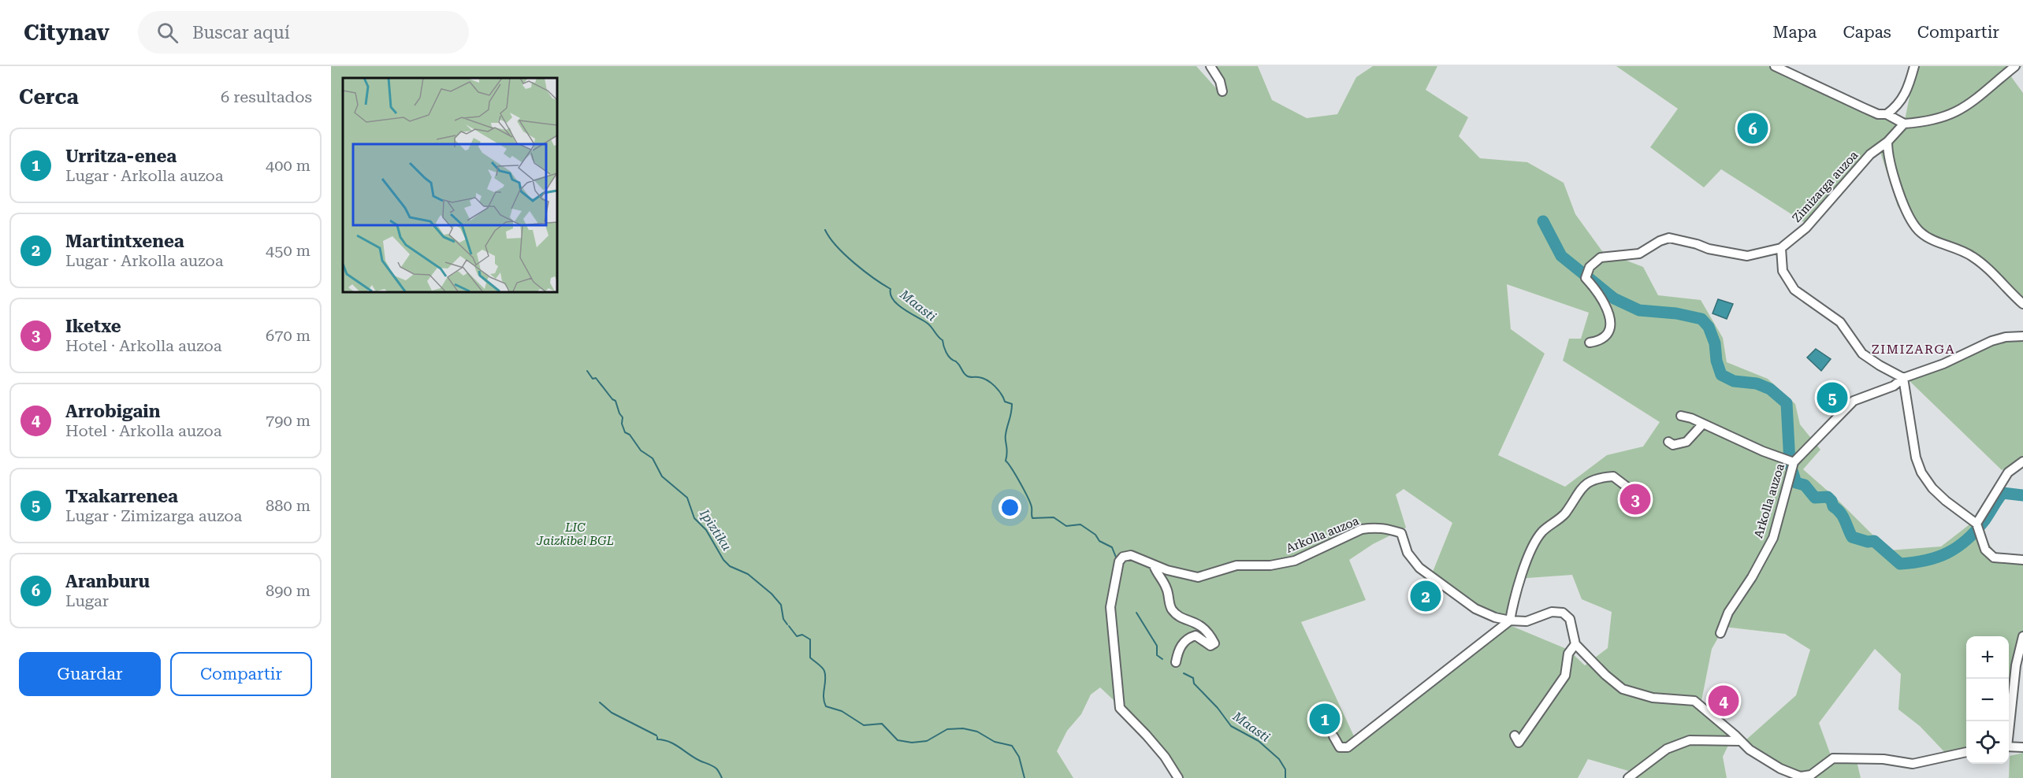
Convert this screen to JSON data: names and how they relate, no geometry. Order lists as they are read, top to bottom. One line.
{"streets":{"street":["Zimizarga auzoa","Arkolla auzoa"]},"districts":["ZIMIZARGA"],"water":["Maasti","Ipiztiku"],"parks":["LIC Jaizkibel BGL"],"page":{"header":"Citynav","search":"Buscar aquí","nav":["Mapa","Capas","Compartir"],"heading":["Cerca","6 resultados"],"pins":["6","5","3","2","4","1"],"list":[{"mark":"1","name":"Urritza-enea","note":"Lugar · Arkolla auzoa","value":"400 m"},{"mark":"2","name":"Martintxenea","note":"Lugar · Arkolla auzoa","value":"450 m"},{"mark":"3","name":"Iketxe","note":"Hotel · Arkolla auzoa","value":"670 m"},{"mark":"4","name":"Arrobigain","note":"Hotel · Arkolla auzoa","value":"790 m"},{"mark":"5","name":"Txakarrenea","note":"Lugar · Zimizarga auzoa","value":"880 m"},{"mark":"6","name":"Aranburu","note":"Lugar","value":"890 m"}],"map_buttons":["+","−"],"buttons":["Guardar","Compartir"]}}
